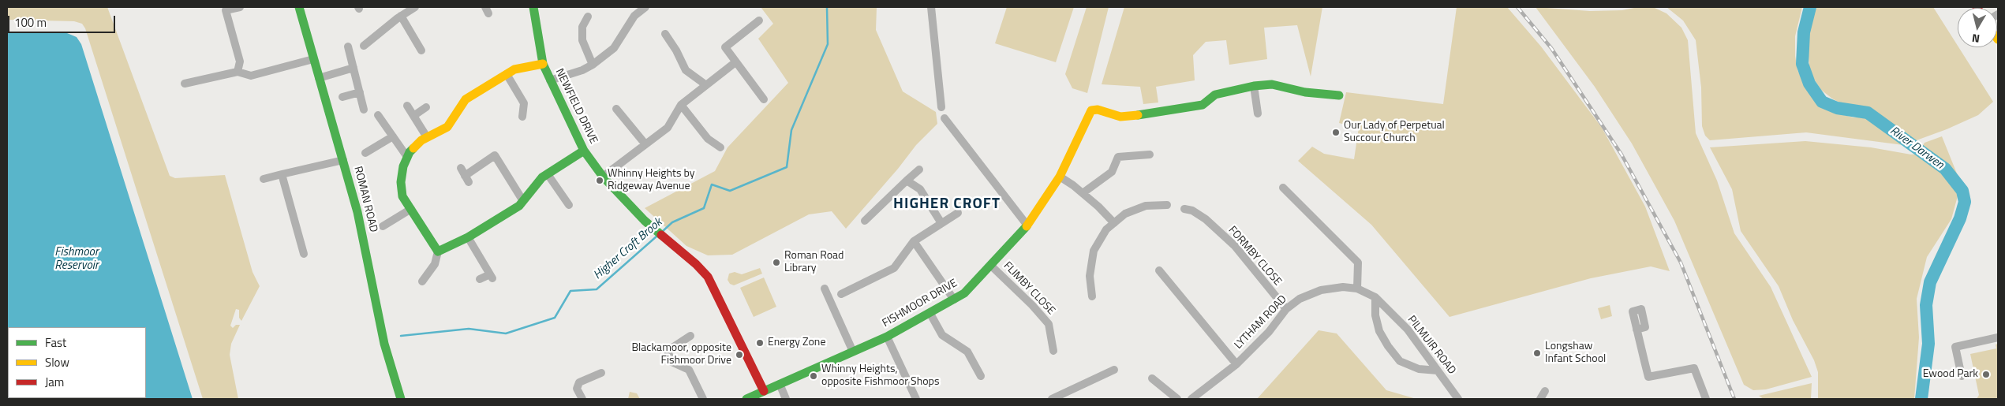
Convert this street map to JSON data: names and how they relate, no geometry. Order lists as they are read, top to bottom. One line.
{"streets":{"main road":["NEWFIELD DRIVE","ROMAN ROAD","FISHMOOR DRIVE"],"street":["FORMBY CLOSE","FLIMBY CLOSE","LYTHAM ROAD","PILMUIR ROAD"]},"crossings":[["NEWFIELD DRIVE","FISHMOOR DRIVE"],["FORMBY CLOSE","LYTHAM ROAD"],["FLIMBY CLOSE","FISHMOOR DRIVE"],["LYTHAM ROAD","PILMUIR ROAD"]],"districts":["HIGHER CROFT"],"water":["River Darwen","Higher Croft Brook","Fishmoor Reservoir"],"places":["Our Lady of Perpetual Succour Church","Whinny Heights by Ridgeway Avenue","Roman Road Library","Energy Zone","Longshaw Infant School","Blackamoor, opposite Fishmoor Drive","Ewood Park","Whinny Heights, opposite Fishmoor Shops"],"legend":["Fast","Slow","Jam"],"scale_bar":"100 m","north":"bottom"}
